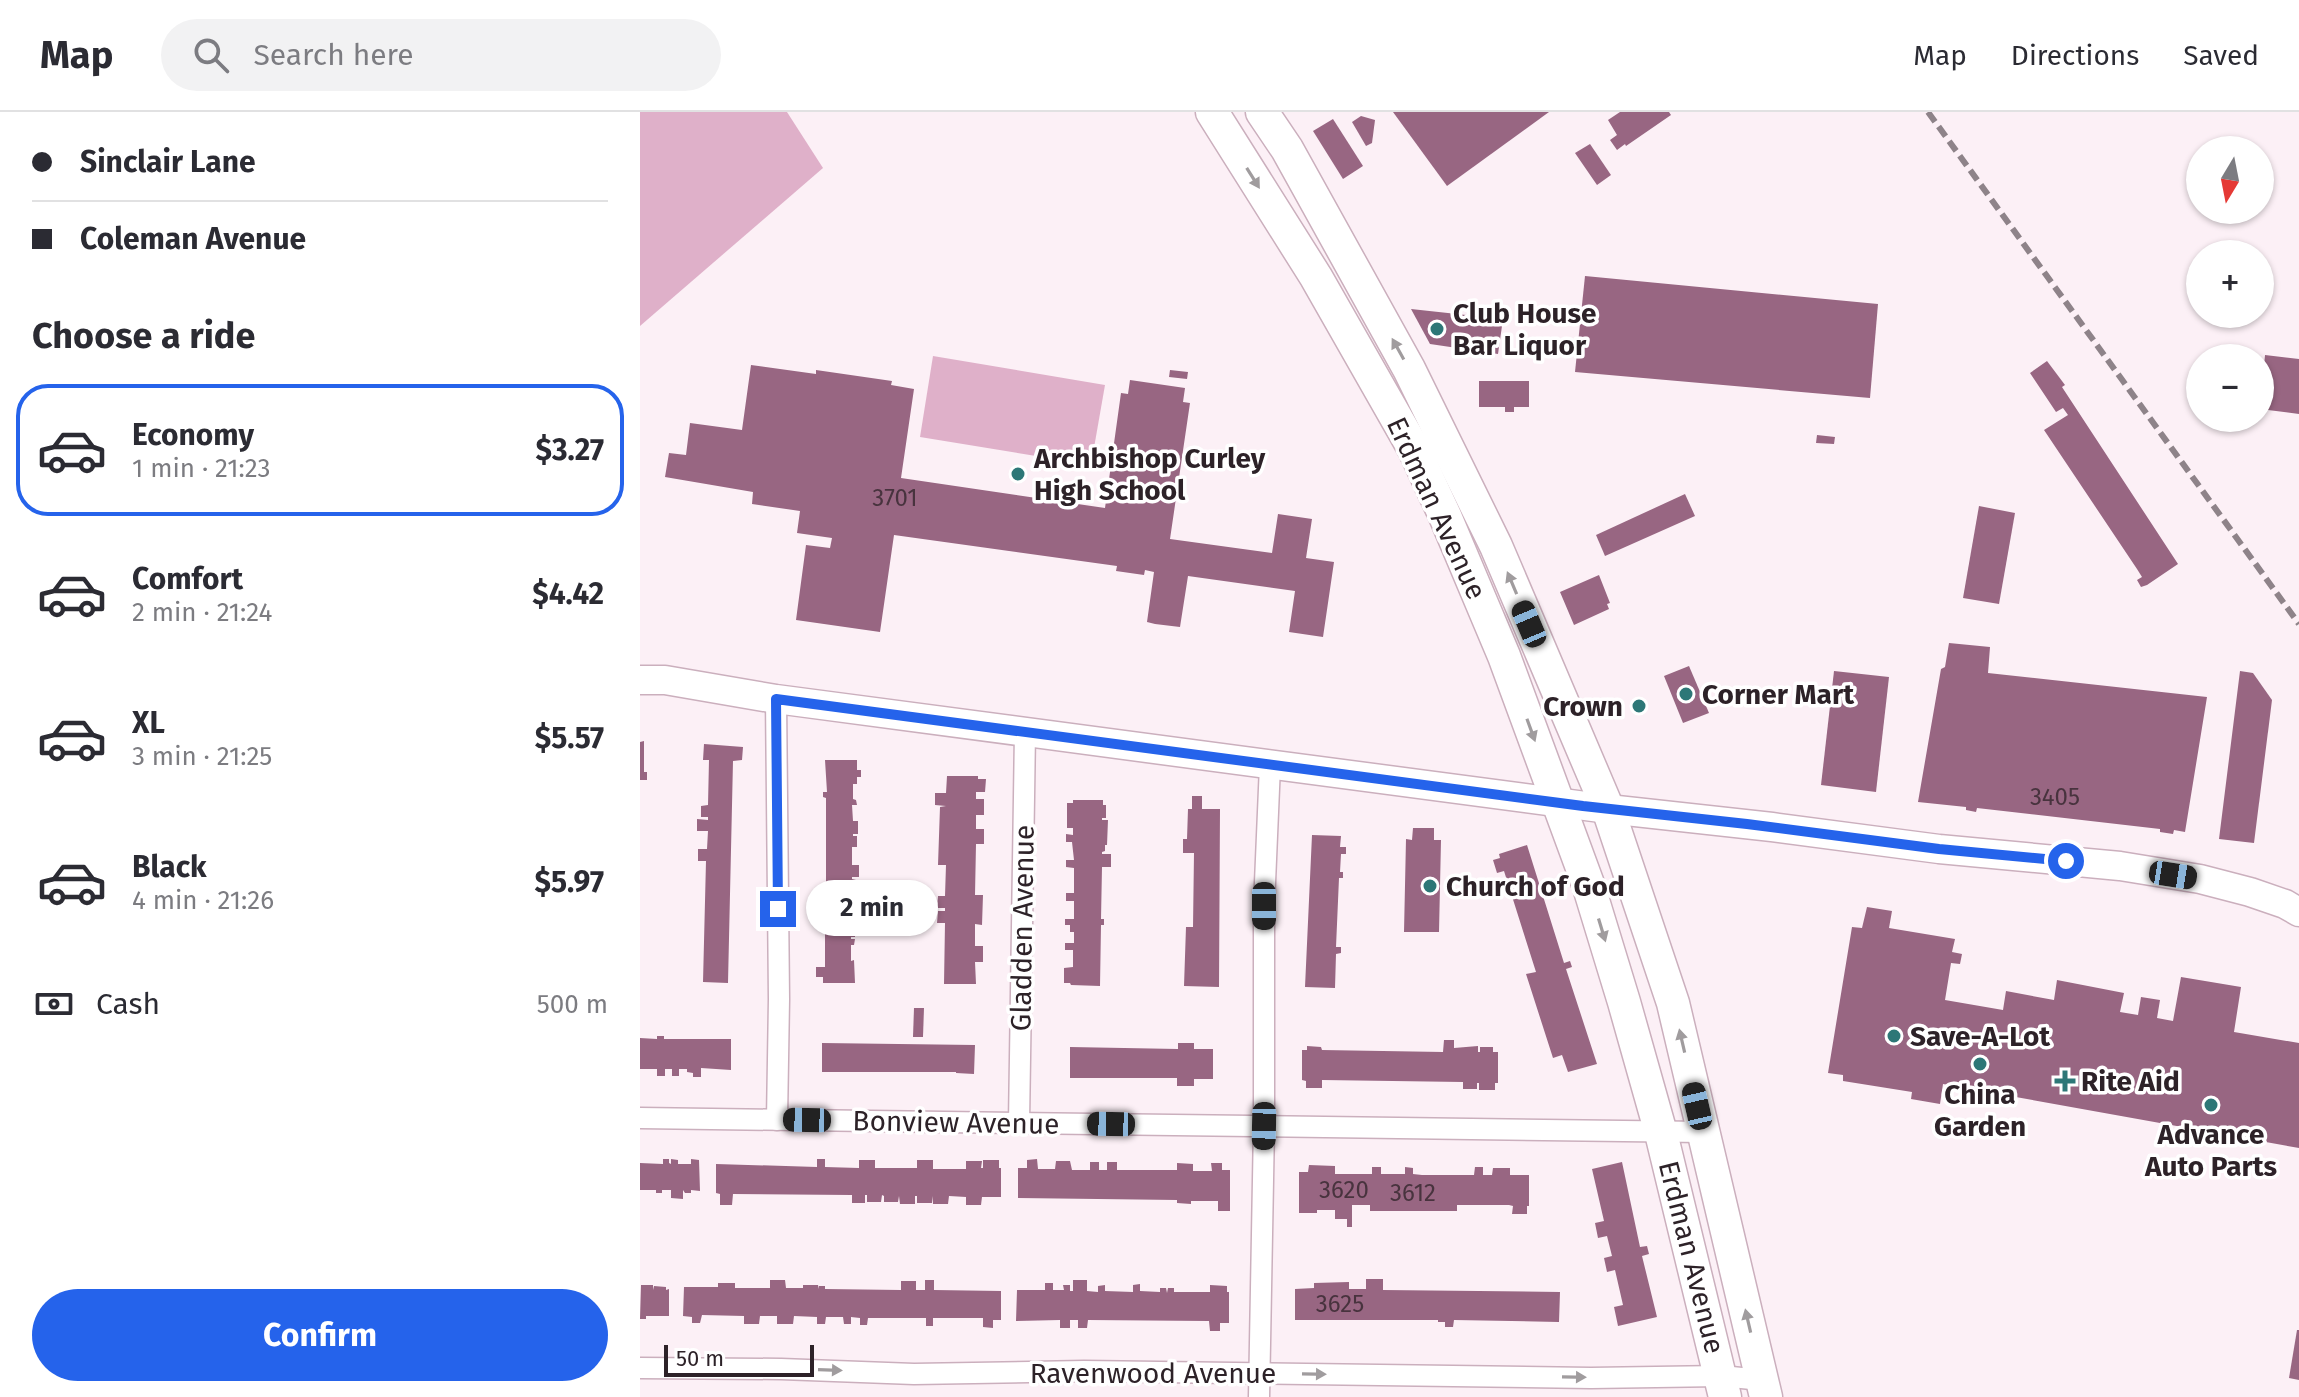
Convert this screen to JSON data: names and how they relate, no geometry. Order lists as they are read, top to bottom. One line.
{"streets":{"main road":["Erdman Avenue"],"street":["Gladden Avenue","Bonview Avenue","Ravenwood Avenue"]},"crossings":[["Erdman Avenue","Bonview Avenue"],["Erdman Avenue","Ravenwood Avenue"],["Gladden Avenue","Bonview Avenue"]],"one_way":["Ravenwood Avenue"],"places":{"other":["Club House Bar Liquor","Archbishop Curley High School","Corner Mart","Crown","Church of God","Save-A-Lot","China Garden","Advance Auto Parts"],"health":["Rite Aid"]},"house_numbers":["3701","3405","3620","3612","3625"],"scale_bar":"50 m","north":"bottom","page":{"header":"Map","search":"Search here","nav":["Map","Directions","Saved"],"banner":["Sinclair Lane","Coleman Avenue"],"map_buttons":["+","−"],"heading":"Choose a ride","list":[{"name":"Economy","note":"1 min · 21:23","value":"$3.27"},{"name":"Comfort","note":"2 min · 21:24","value":"$4.42"},{"name":"XL","note":"3 min · 21:25","value":"$5.57"},{"name":"Black","note":"4 min · 21:26","value":"$5.97"}],"bubble":"2 min","pay":["Cash","500 m"],"buttons":"Confirm","scale":"50 m"}}
